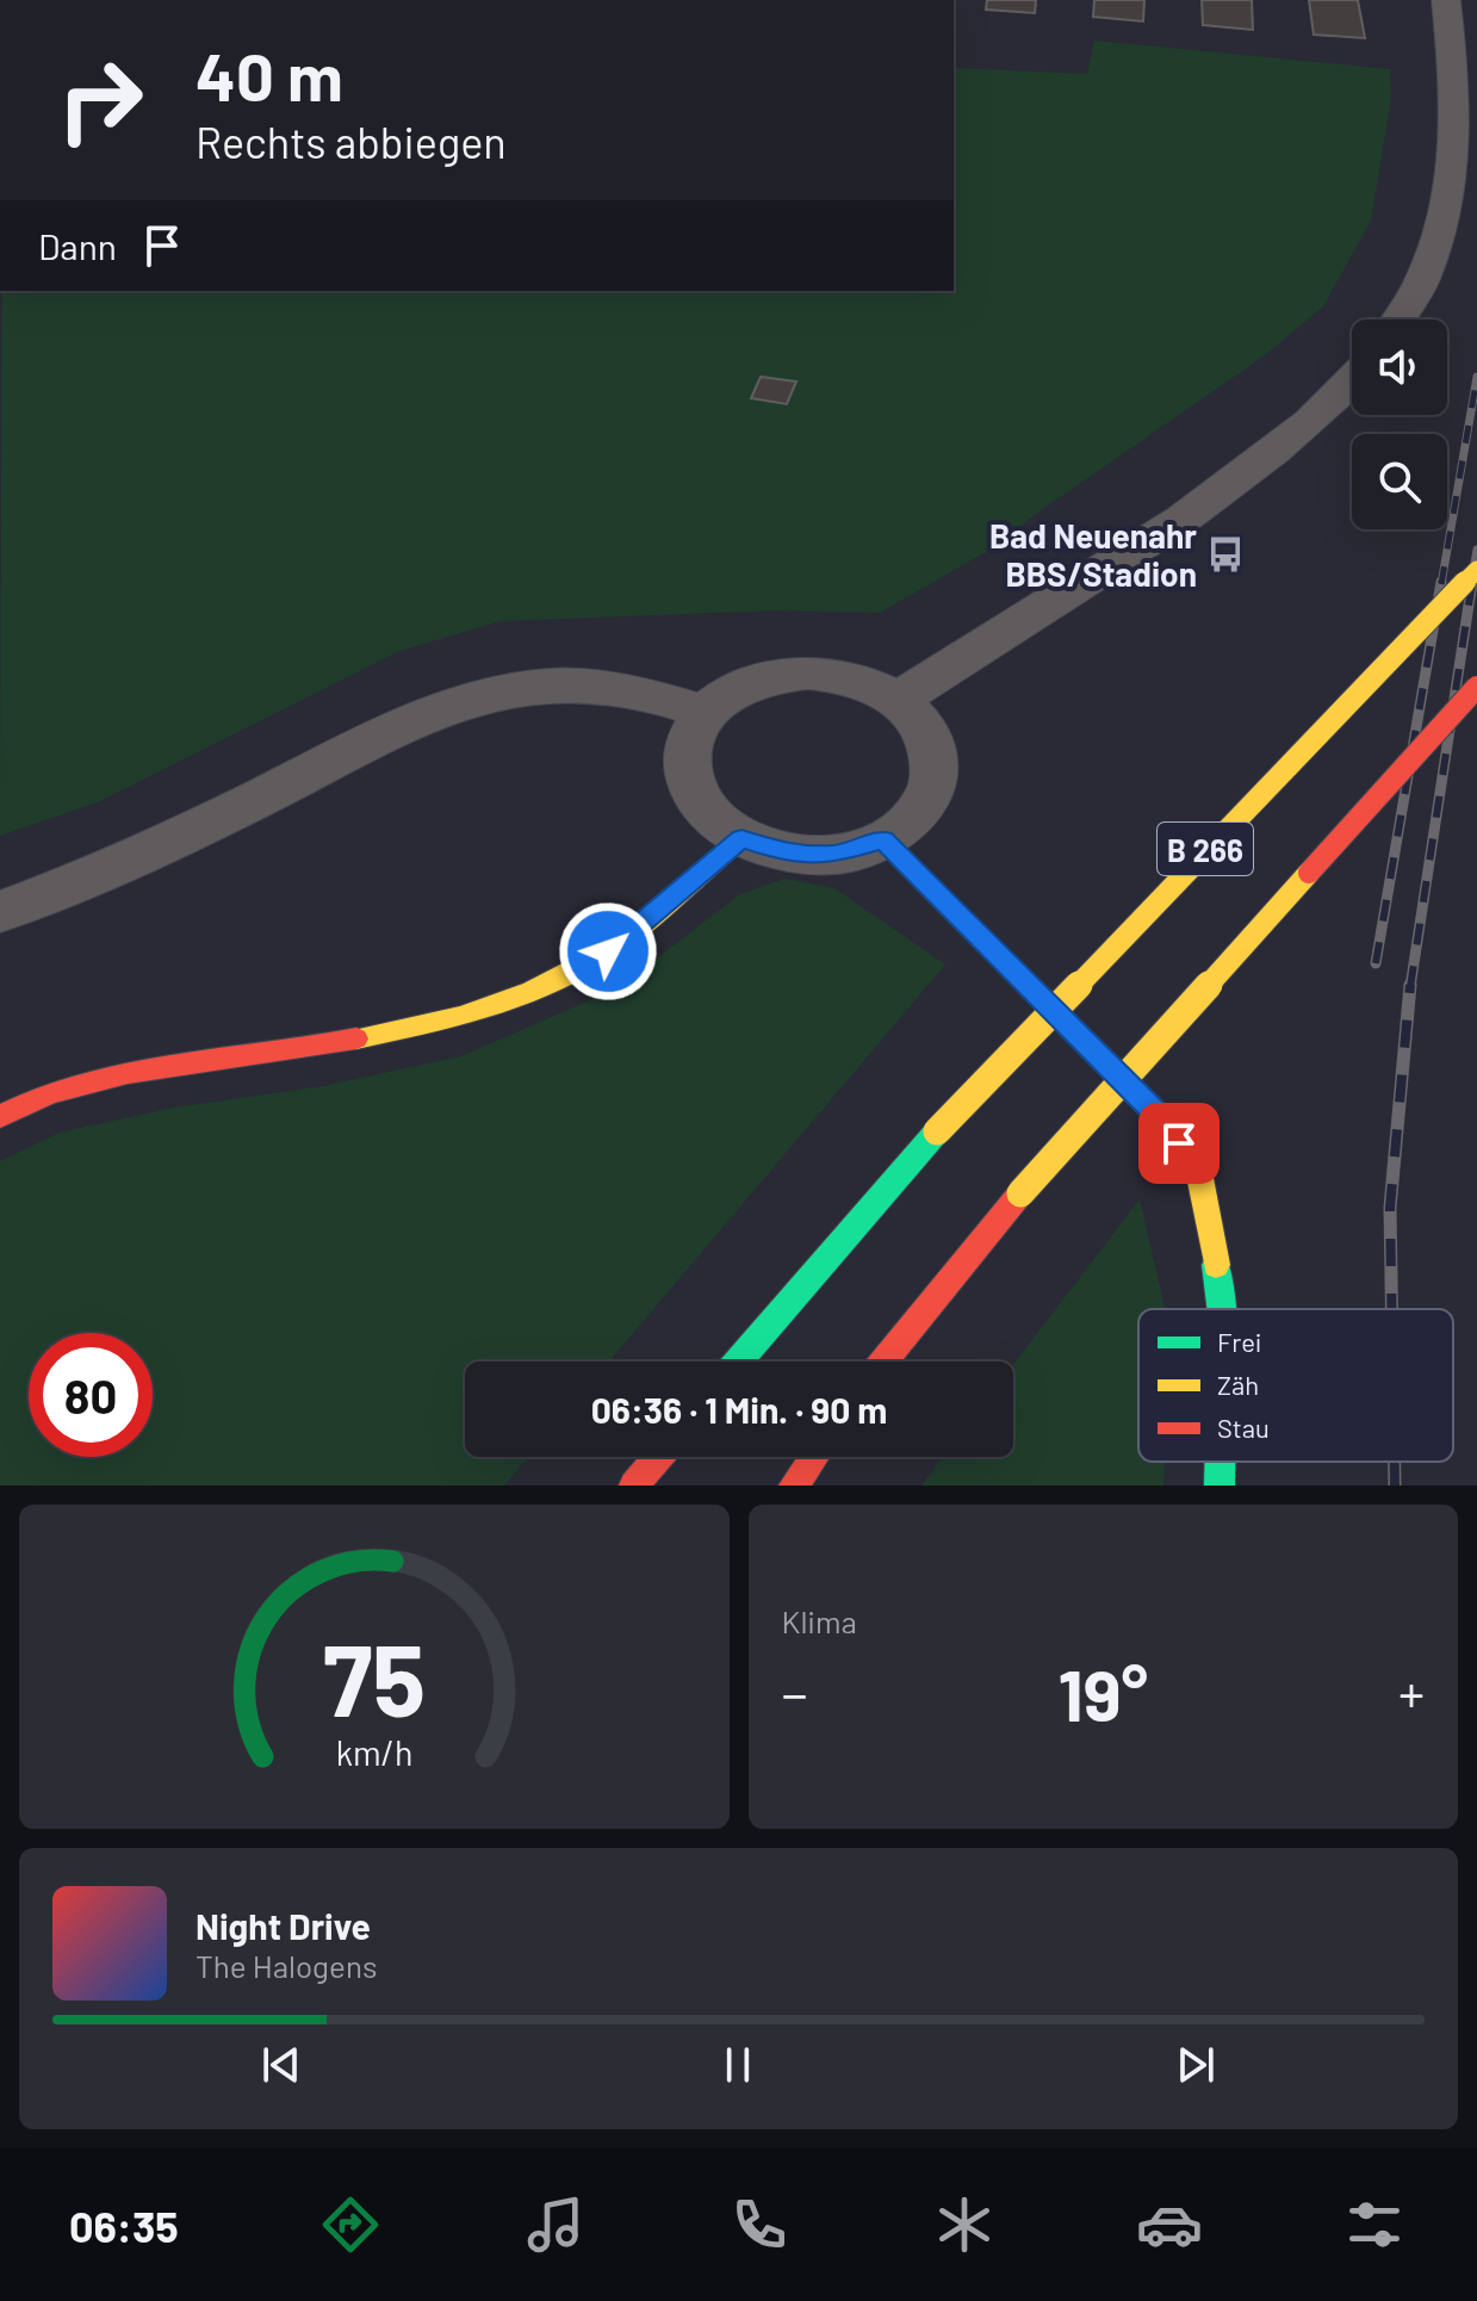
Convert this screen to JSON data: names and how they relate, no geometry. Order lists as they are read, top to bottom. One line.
{"streets":{"highway":["B 266"]},"places":{"bus stop":["Bad Neuenahr BBS/Stadion"]},"legend":["Frei","Zäh","Stau"],"page":{"turn":["40 m","Rechts abbiegen"],"then":"Dann","limit":"80","trip":"06:36 · 1 Min. · 90 m","tile":"Klima","heat":["−","19°","+"],"song":["Night Drive","The Halogens"],"tabs":"06:35","gauge":["75","km/h"]}}
